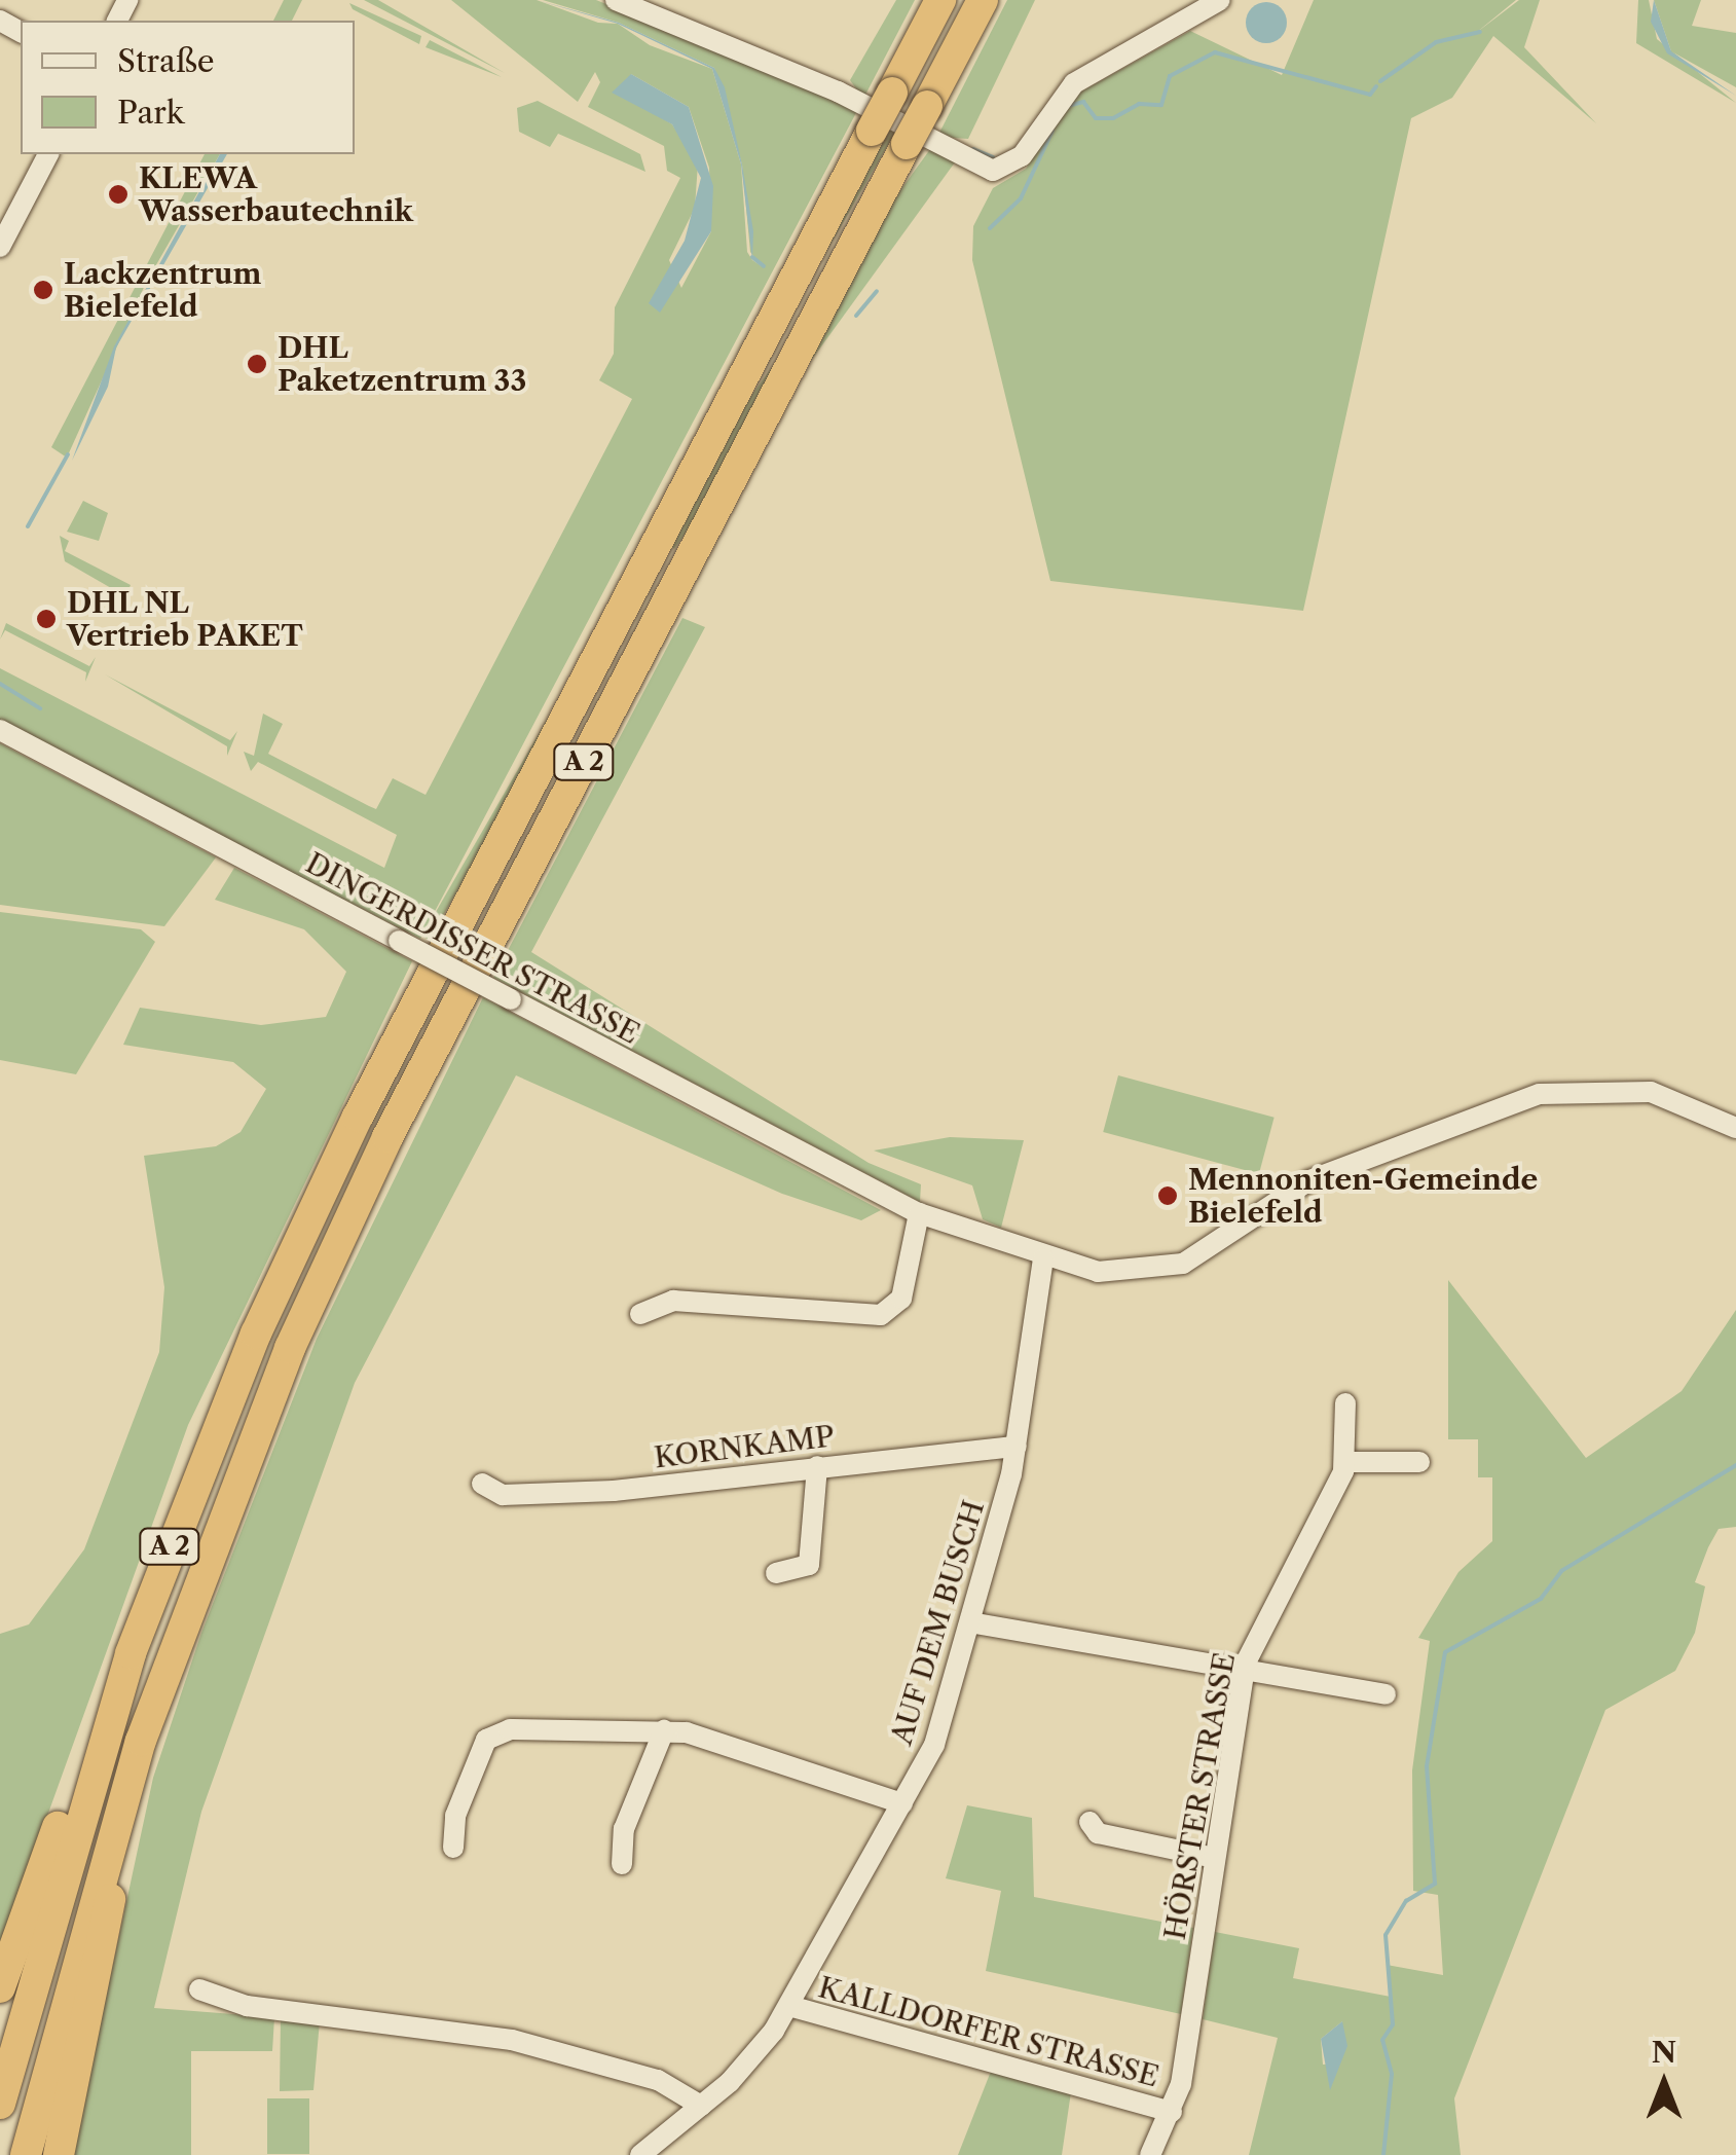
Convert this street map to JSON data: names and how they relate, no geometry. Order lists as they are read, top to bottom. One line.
{"streets":{"highway":["A 2"],"street":["DINGERDISSER STRASSE","KORNKAMP","AUF DEM BUSCH","HÖRSTER STRASSE","KALLDORFER STRASSE"]},"crossings":[["DINGERDISSER STRASSE","AUF DEM BUSCH"],["KORNKAMP","AUF DEM BUSCH"],["AUF DEM BUSCH","KALLDORFER STRASSE"],["HÖRSTER STRASSE","KALLDORFER STRASSE"]],"places":["KLEWA Wasserbautechnik","Lackzentrum Bielefeld","DHL Paketzentrum 33","DHL NL Vertrieb PAKET","Mennoniten-Gemeinde Bielefeld"],"legend":["Straße","Park"],"north":"top"}
